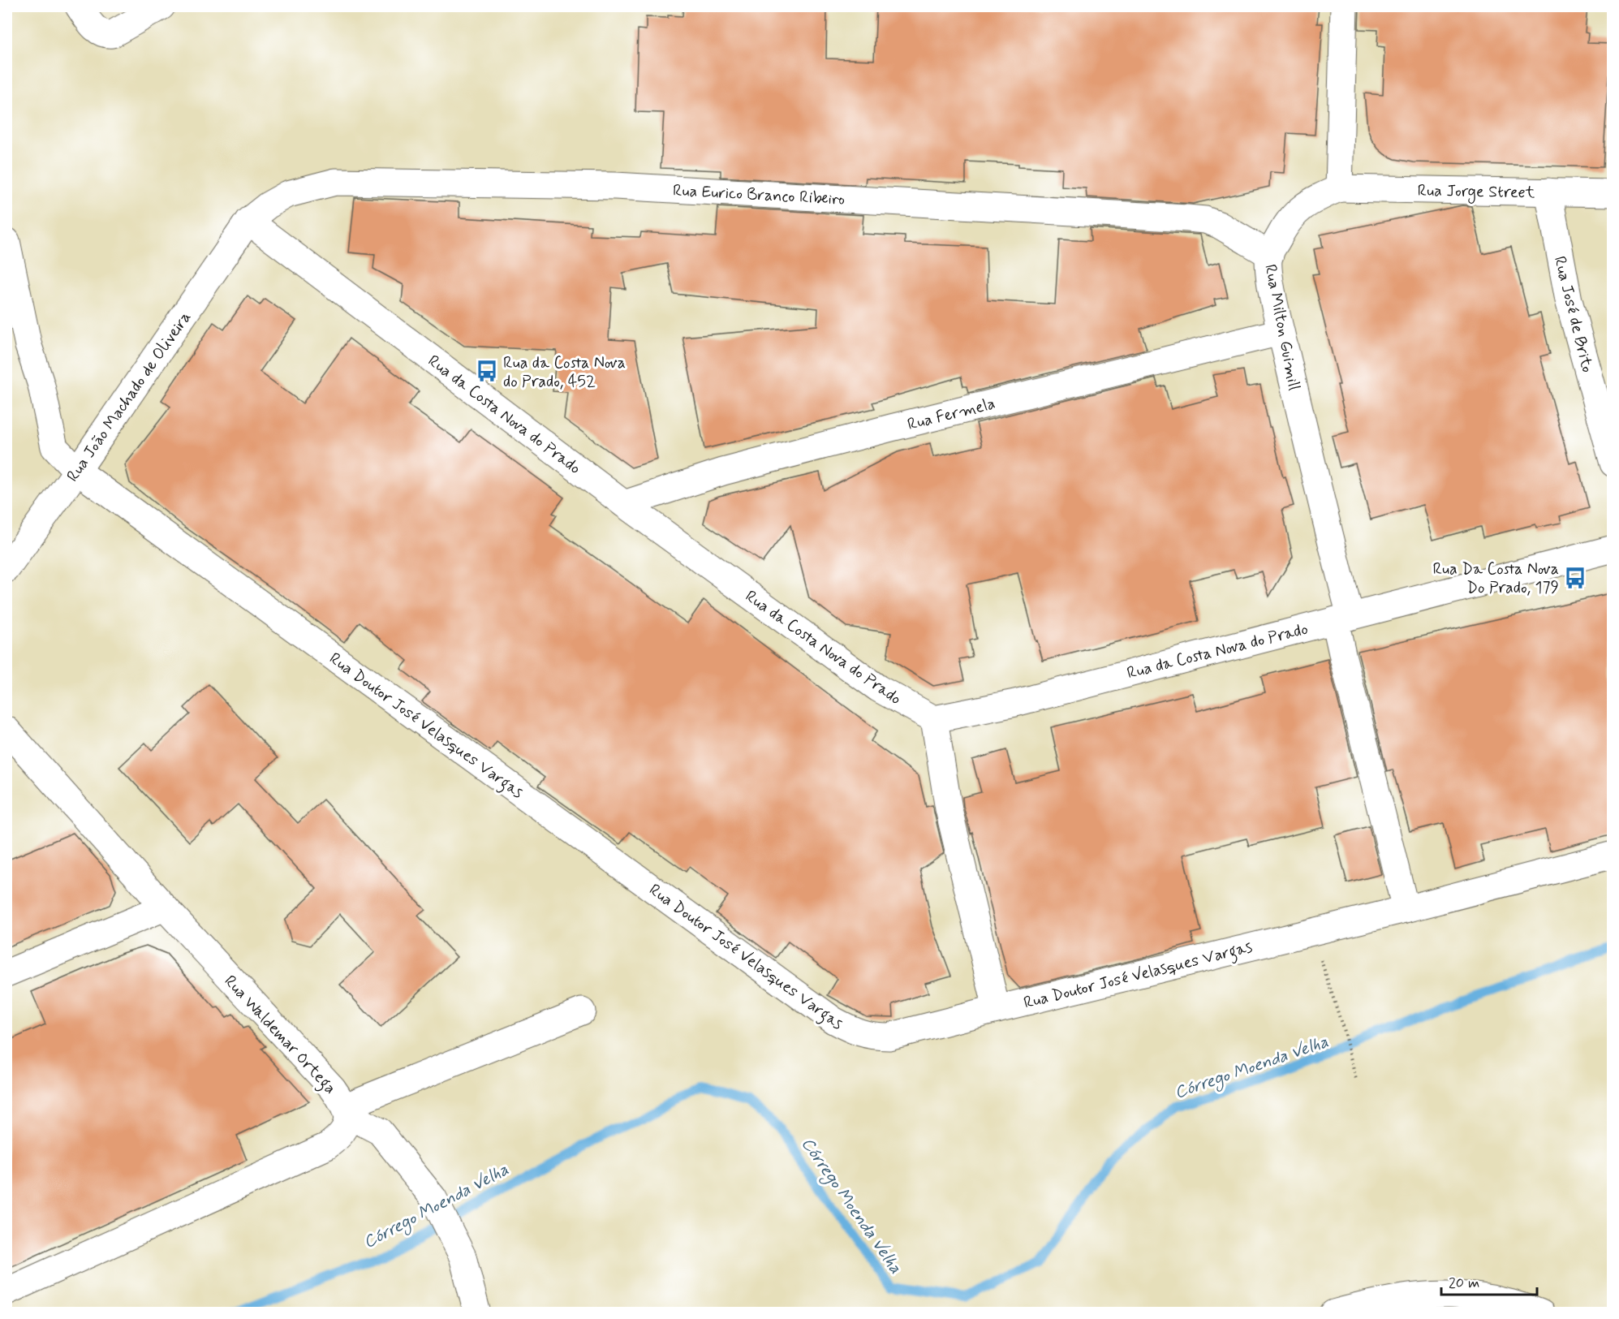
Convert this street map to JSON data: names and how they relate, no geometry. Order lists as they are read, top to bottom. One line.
{"streets":{"street":["Rua Jorge Street","Rua Eurico Branco Ribeiro","Rua José de Brito","Rua Milton Guimill","Rua João Machado de Oliveira","Rua Fermela","Rua da Costa Nova do Prado","Rua Doutor José Velasques Vargas","Rua Waldemar Ortega"]},"crossings":[["Rua Jorge Street","Rua José de Brito"],["Rua Jorge Street","Rua Milton Guimill"],["Rua Eurico Branco Ribeiro","Rua Milton Guimill"],["Rua Eurico Branco Ribeiro","Rua João Machado de Oliveira"],["Rua Eurico Branco Ribeiro","Rua da Costa Nova do Prado"],["Rua Milton Guimill","Rua Fermela"],["Rua Milton Guimill","Rua da Costa Nova do Prado"],["Rua Milton Guimill","Rua Doutor José Velasques Vargas"],["Rua João Machado de Oliveira","Rua da Costa Nova do Prado"],["Rua João Machado de Oliveira","Rua Doutor José Velasques Vargas"],["Rua Fermela","Rua da Costa Nova do Prado"]],"water":["Córrego Moenda Velha"],"places":{"bus stop":["Rua da Costa Nova do Prado, 452","Rua Da Costa Nova Do Prado, 179"]},"scale_bar":"20 m"}
